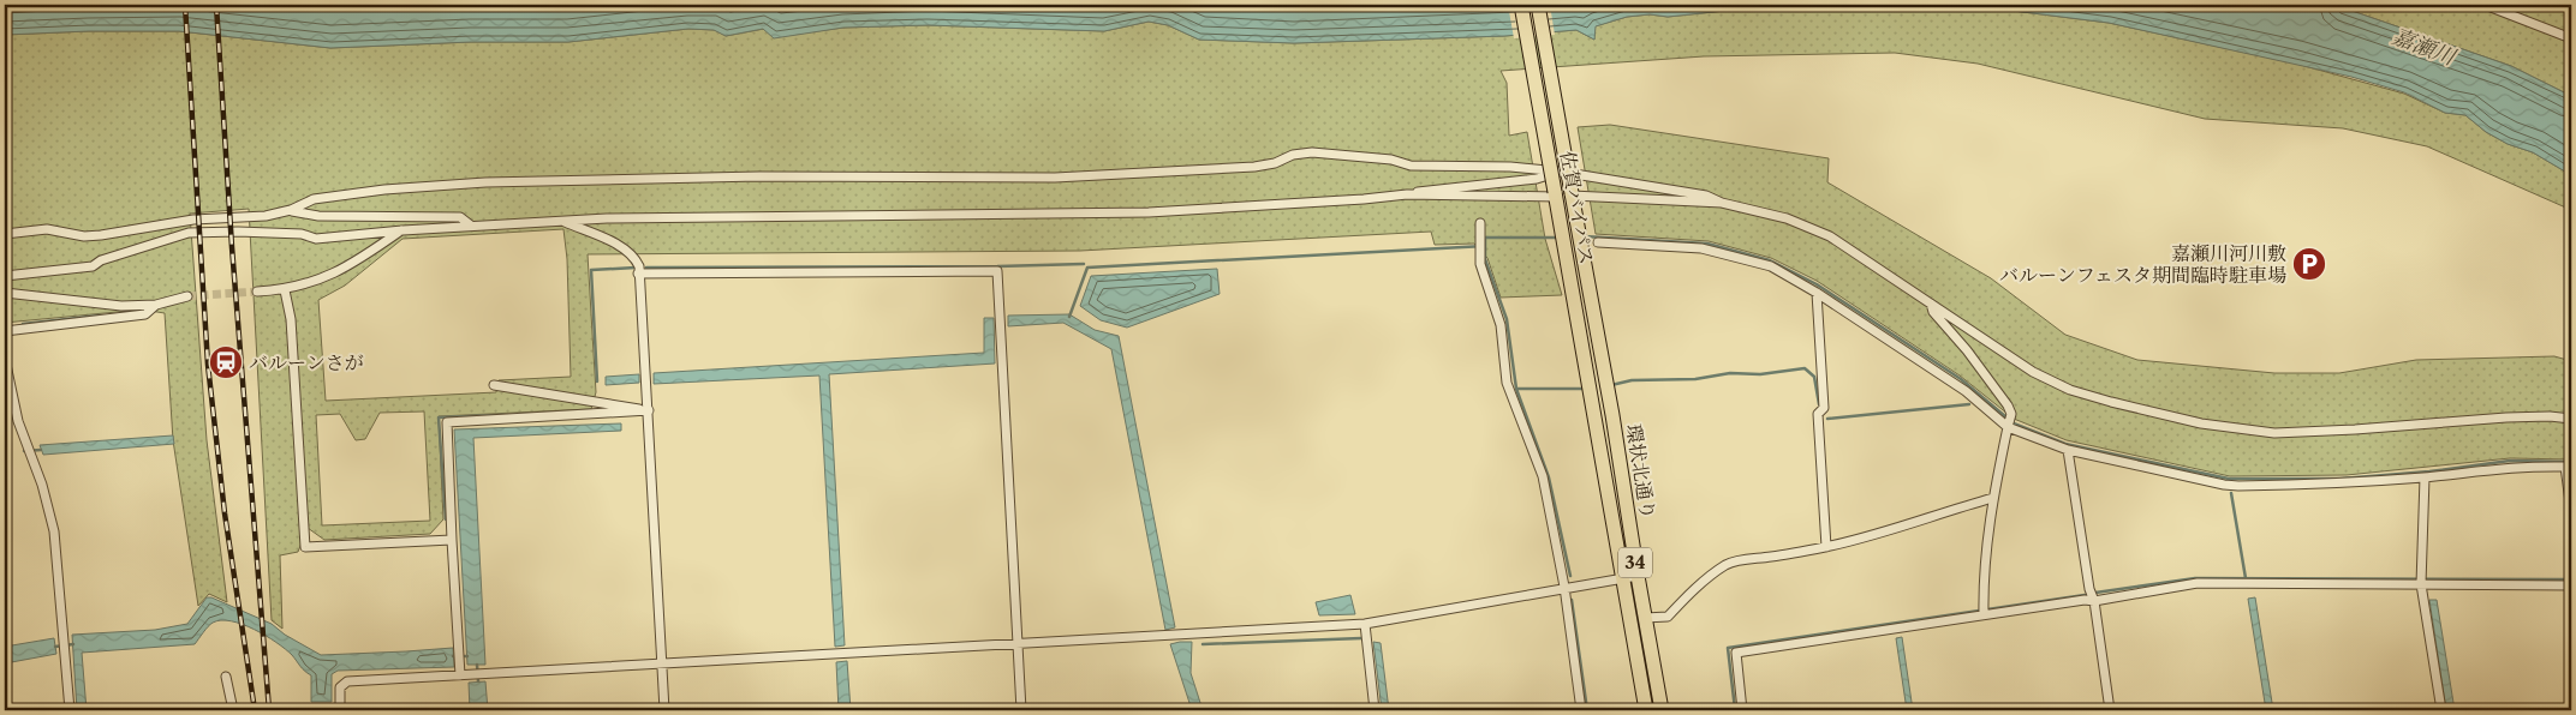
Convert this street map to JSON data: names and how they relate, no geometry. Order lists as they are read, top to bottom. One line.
{"streets":{"highway":["佐賀バイパス","環状北通り","34"]},"crossings":[["佐賀バイパス","環状北通り"]],"water":["嘉瀬川"],"places":{"parking":["嘉瀬川河川敷 バルーンフェスタ期間臨時駐車場"],"station":["バルーンさが"]}}
